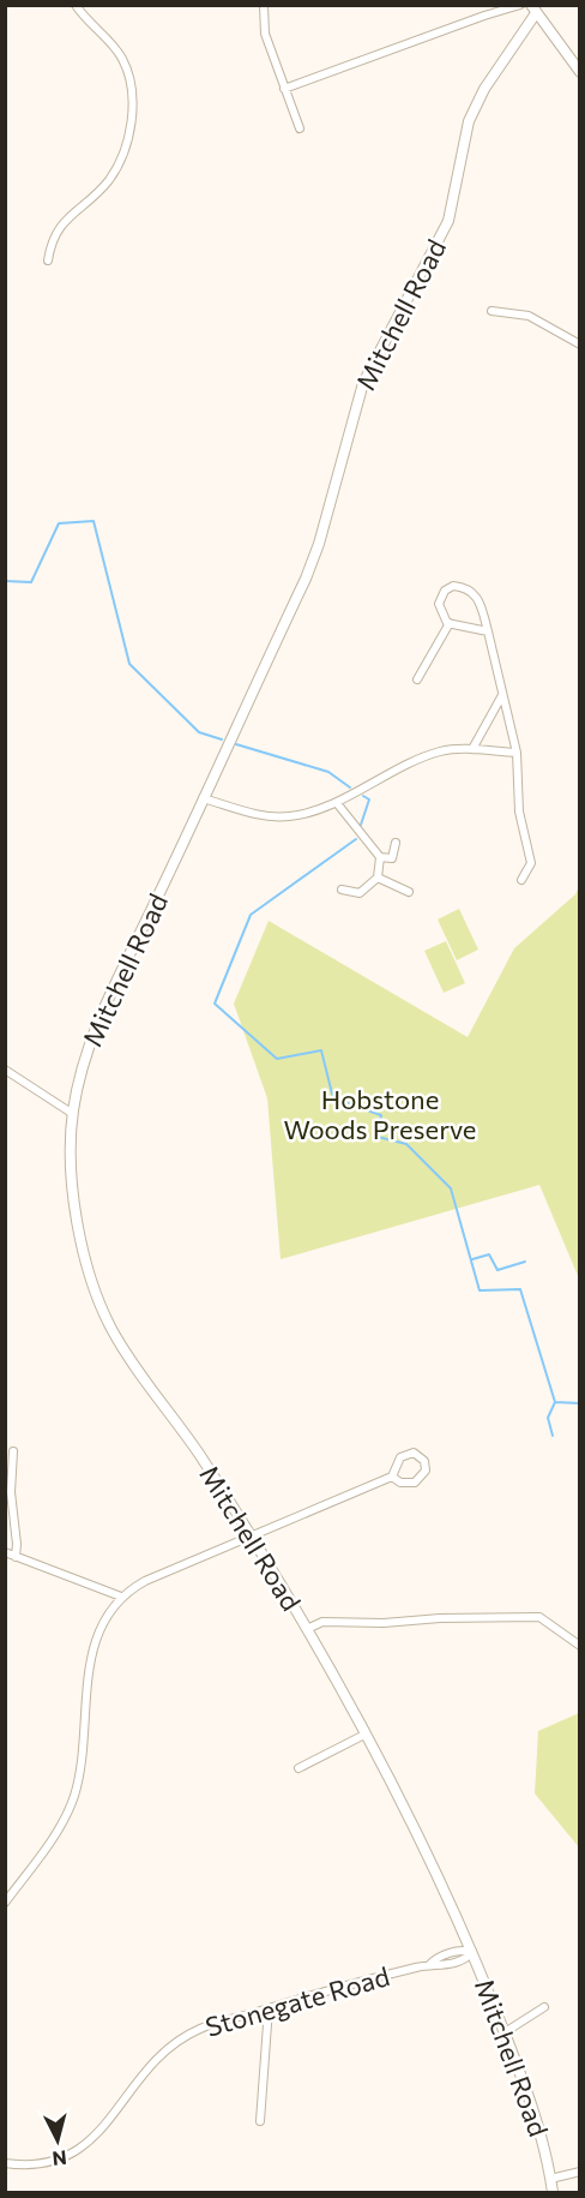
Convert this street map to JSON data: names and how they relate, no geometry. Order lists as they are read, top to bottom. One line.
{"streets":{"street":["Mitchell Road","Stonegate Road"]},"crossings":[["Mitchell Road","Stonegate Road"]],"parks":["Hobstone Woods Preserve"],"north":"bottom"}
